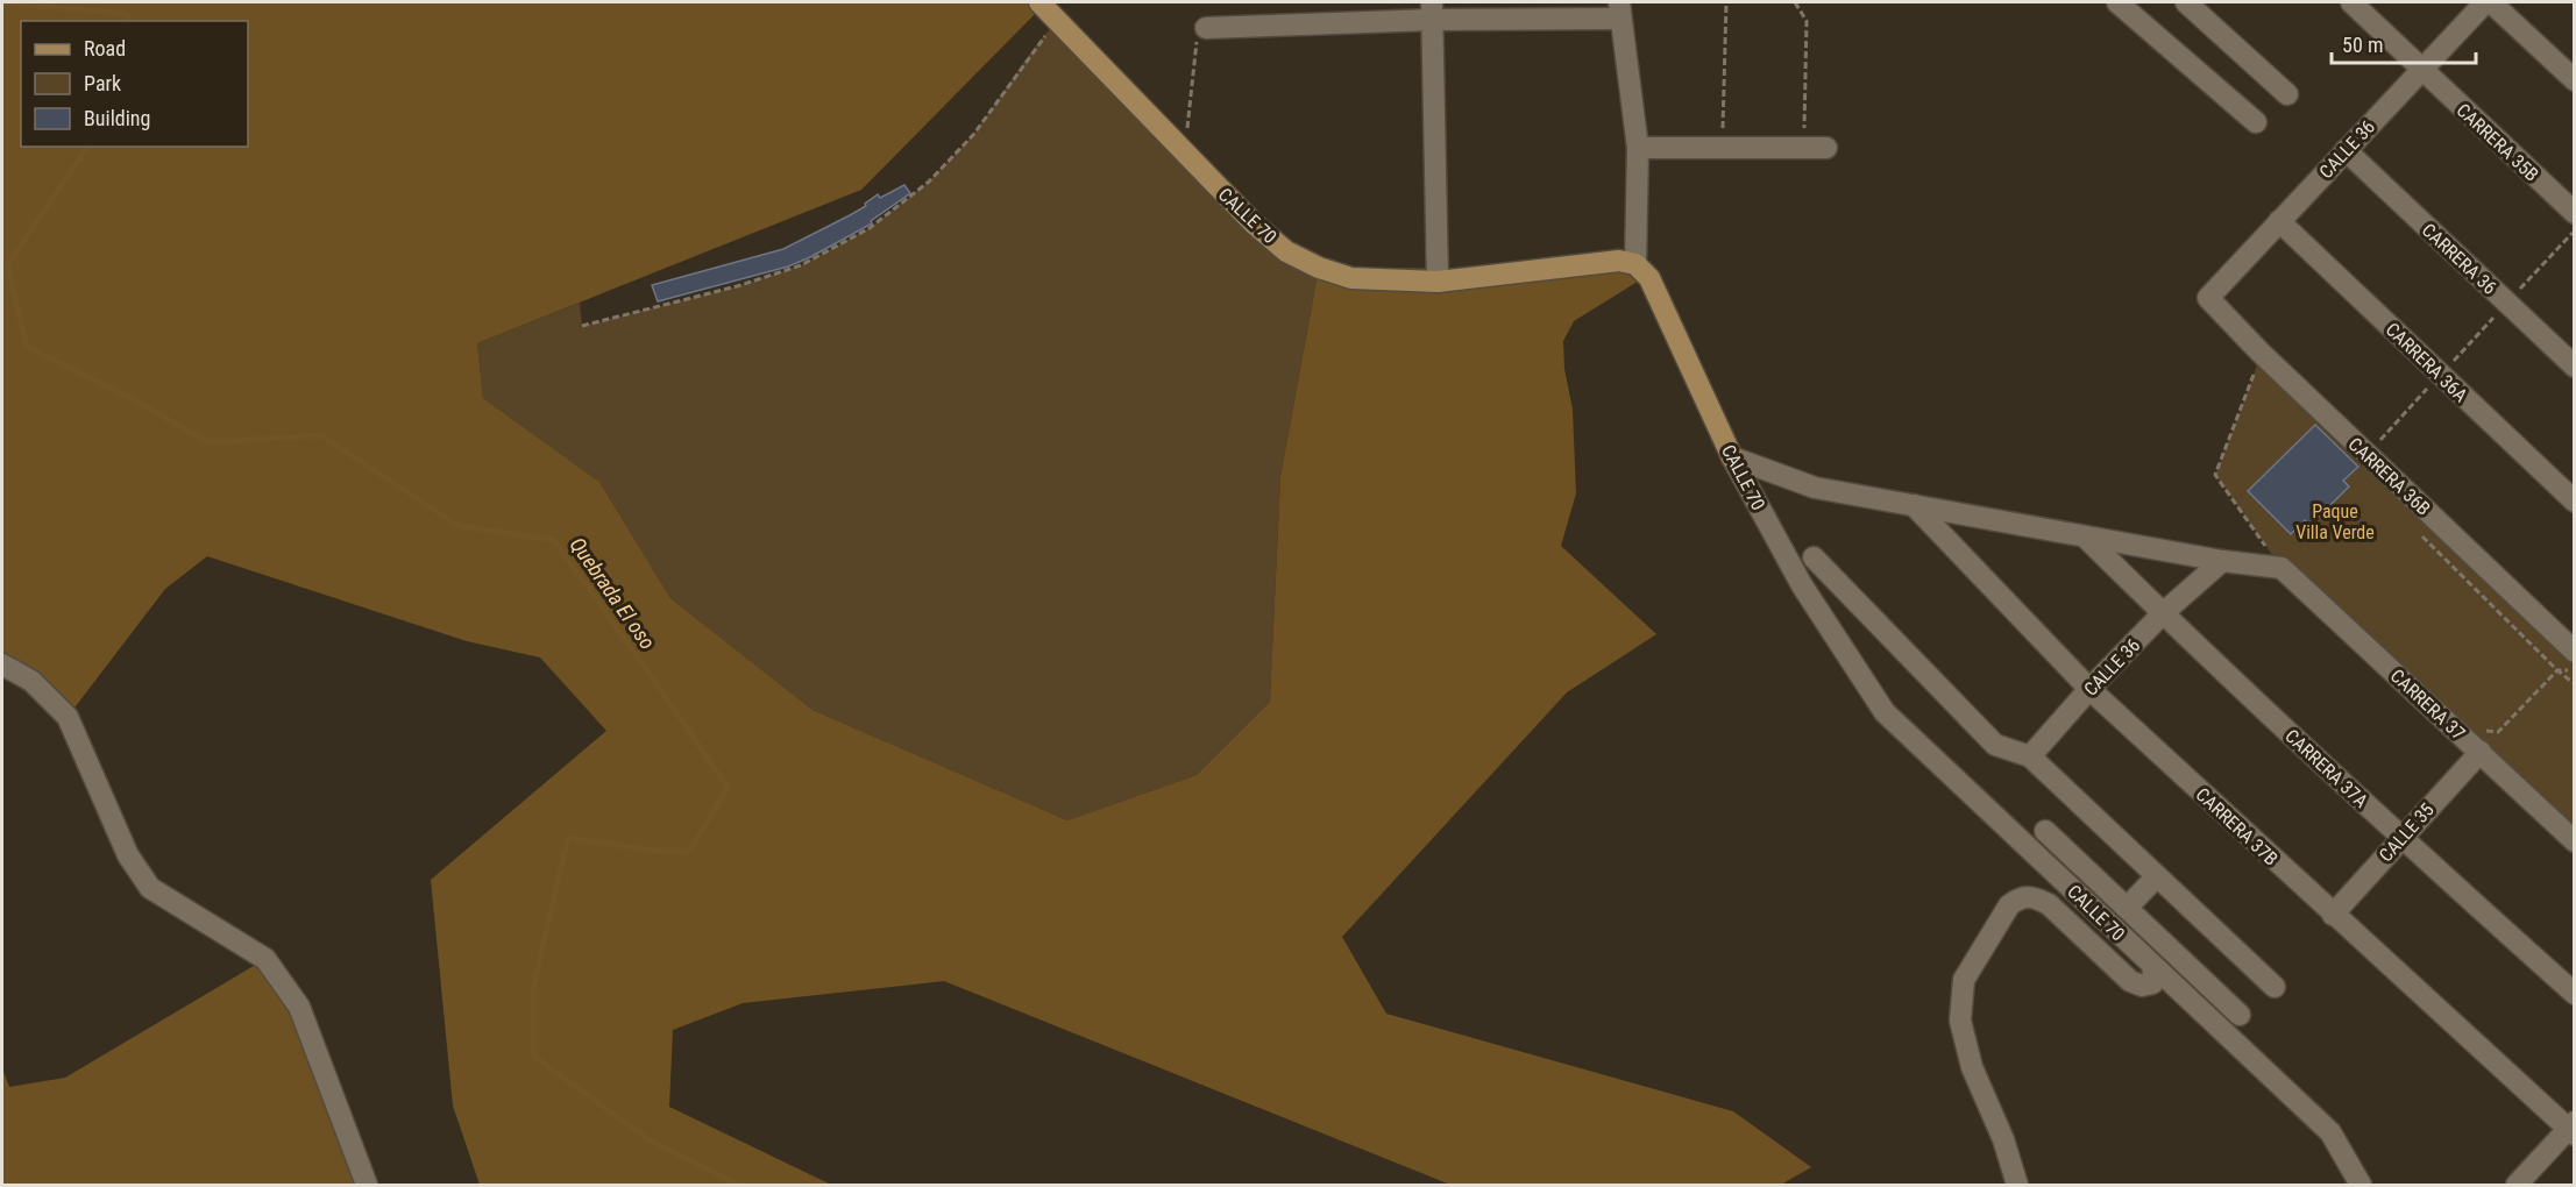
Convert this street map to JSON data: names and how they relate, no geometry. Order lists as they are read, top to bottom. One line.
{"streets":{"main road":["CALLE 70"],"street":["CARRERA 35B","CALLE 36","CARRERA 36","CARRERA 36A","CARRERA 36B","CARRERA 37","CARRERA 37A","CARRERA 37B","CALLE 35"]},"crossings":[["CARRERA 35B","CALLE 36"],["CALLE 36","CARRERA 36"],["CALLE 36","CARRERA 36A"],["CALLE 36","CARRERA 36B"],["CALLE 36","CARRERA 37A"],["CALLE 36","CARRERA 37B"],["CARRERA 37","CALLE 35"],["CARRERA 37A","CALLE 35"],["CARRERA 37B","CALLE 35"]],"water":["Quebrada El oso"],"parks":["Paque Villa Verde"],"legend":["Road","Park","Building"],"scale_bar":"50 m"}
